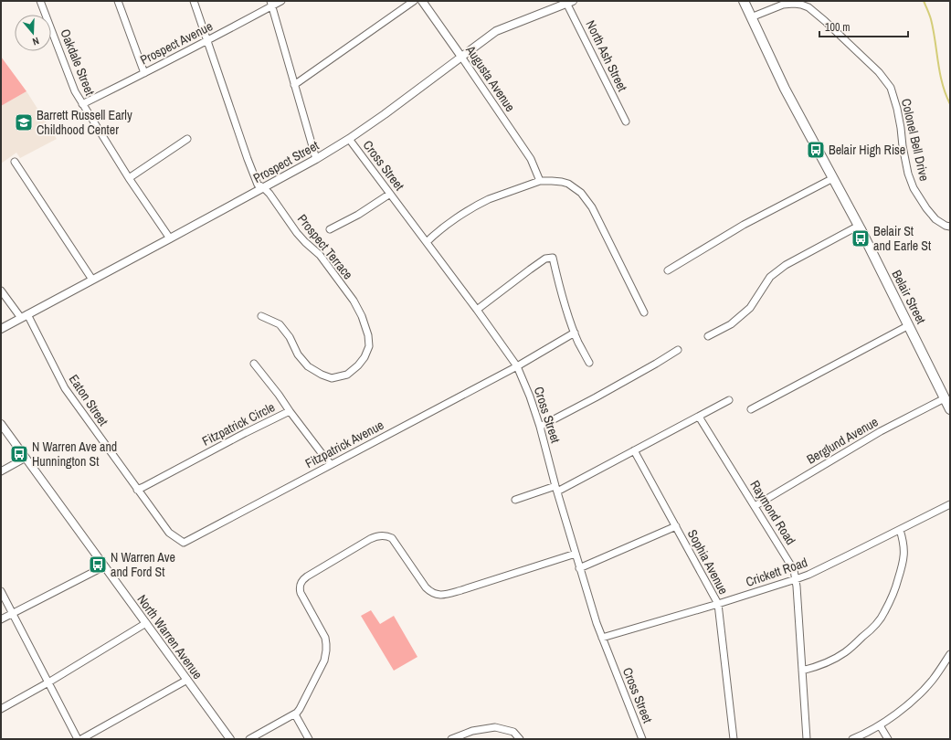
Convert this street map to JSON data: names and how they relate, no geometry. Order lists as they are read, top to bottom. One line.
{"streets":{"main road":["Belair Street"],"street":["Prospect Avenue","North Ash Street","Oakdale Street","Augusta Avenue","Colonel Bell Drive","Prospect Street","Cross Street","Prospect Terrace","Eaton Street","Fitzpatrick Circle","Berglund Avenue","Fitzpatrick Avenue","Raymond Road","Sophia Avenue","Crickett Road","North Warren Avenue"]},"crossings":[["Prospect Avenue","Oakdale Street"],["Prospect Avenue","Prospect Terrace"],["North Ash Street","Prospect Street"],["Oakdale Street","Prospect Street"],["Augusta Avenue","Prospect Street"],["Colonel Bell Drive","Belair Street"],["Prospect Street","Cross Street"],["Prospect Street","Prospect Terrace"],["Prospect Street","Eaton Street"],["Cross Street","Fitzpatrick Avenue"],["Cross Street","Crickett Road"],["Belair Street","Berglund Avenue"],["Eaton Street","Fitzpatrick Circle"],["Eaton Street","Fitzpatrick Avenue"],["Fitzpatrick Circle","Fitzpatrick Avenue"],["Berglund Avenue","Raymond Road"],["Raymond Road","Crickett Road"],["Sophia Avenue","Crickett Road"]],"places":{"school or university":["Barrett Russell Early Childhood Center"],"bus stop":["Belair High Rise","Belair St and Earle St","N Warren Ave and Hunnington St","N Warren Ave and Ford St"]},"scale_bar":"100 m","north":"bottom"}
